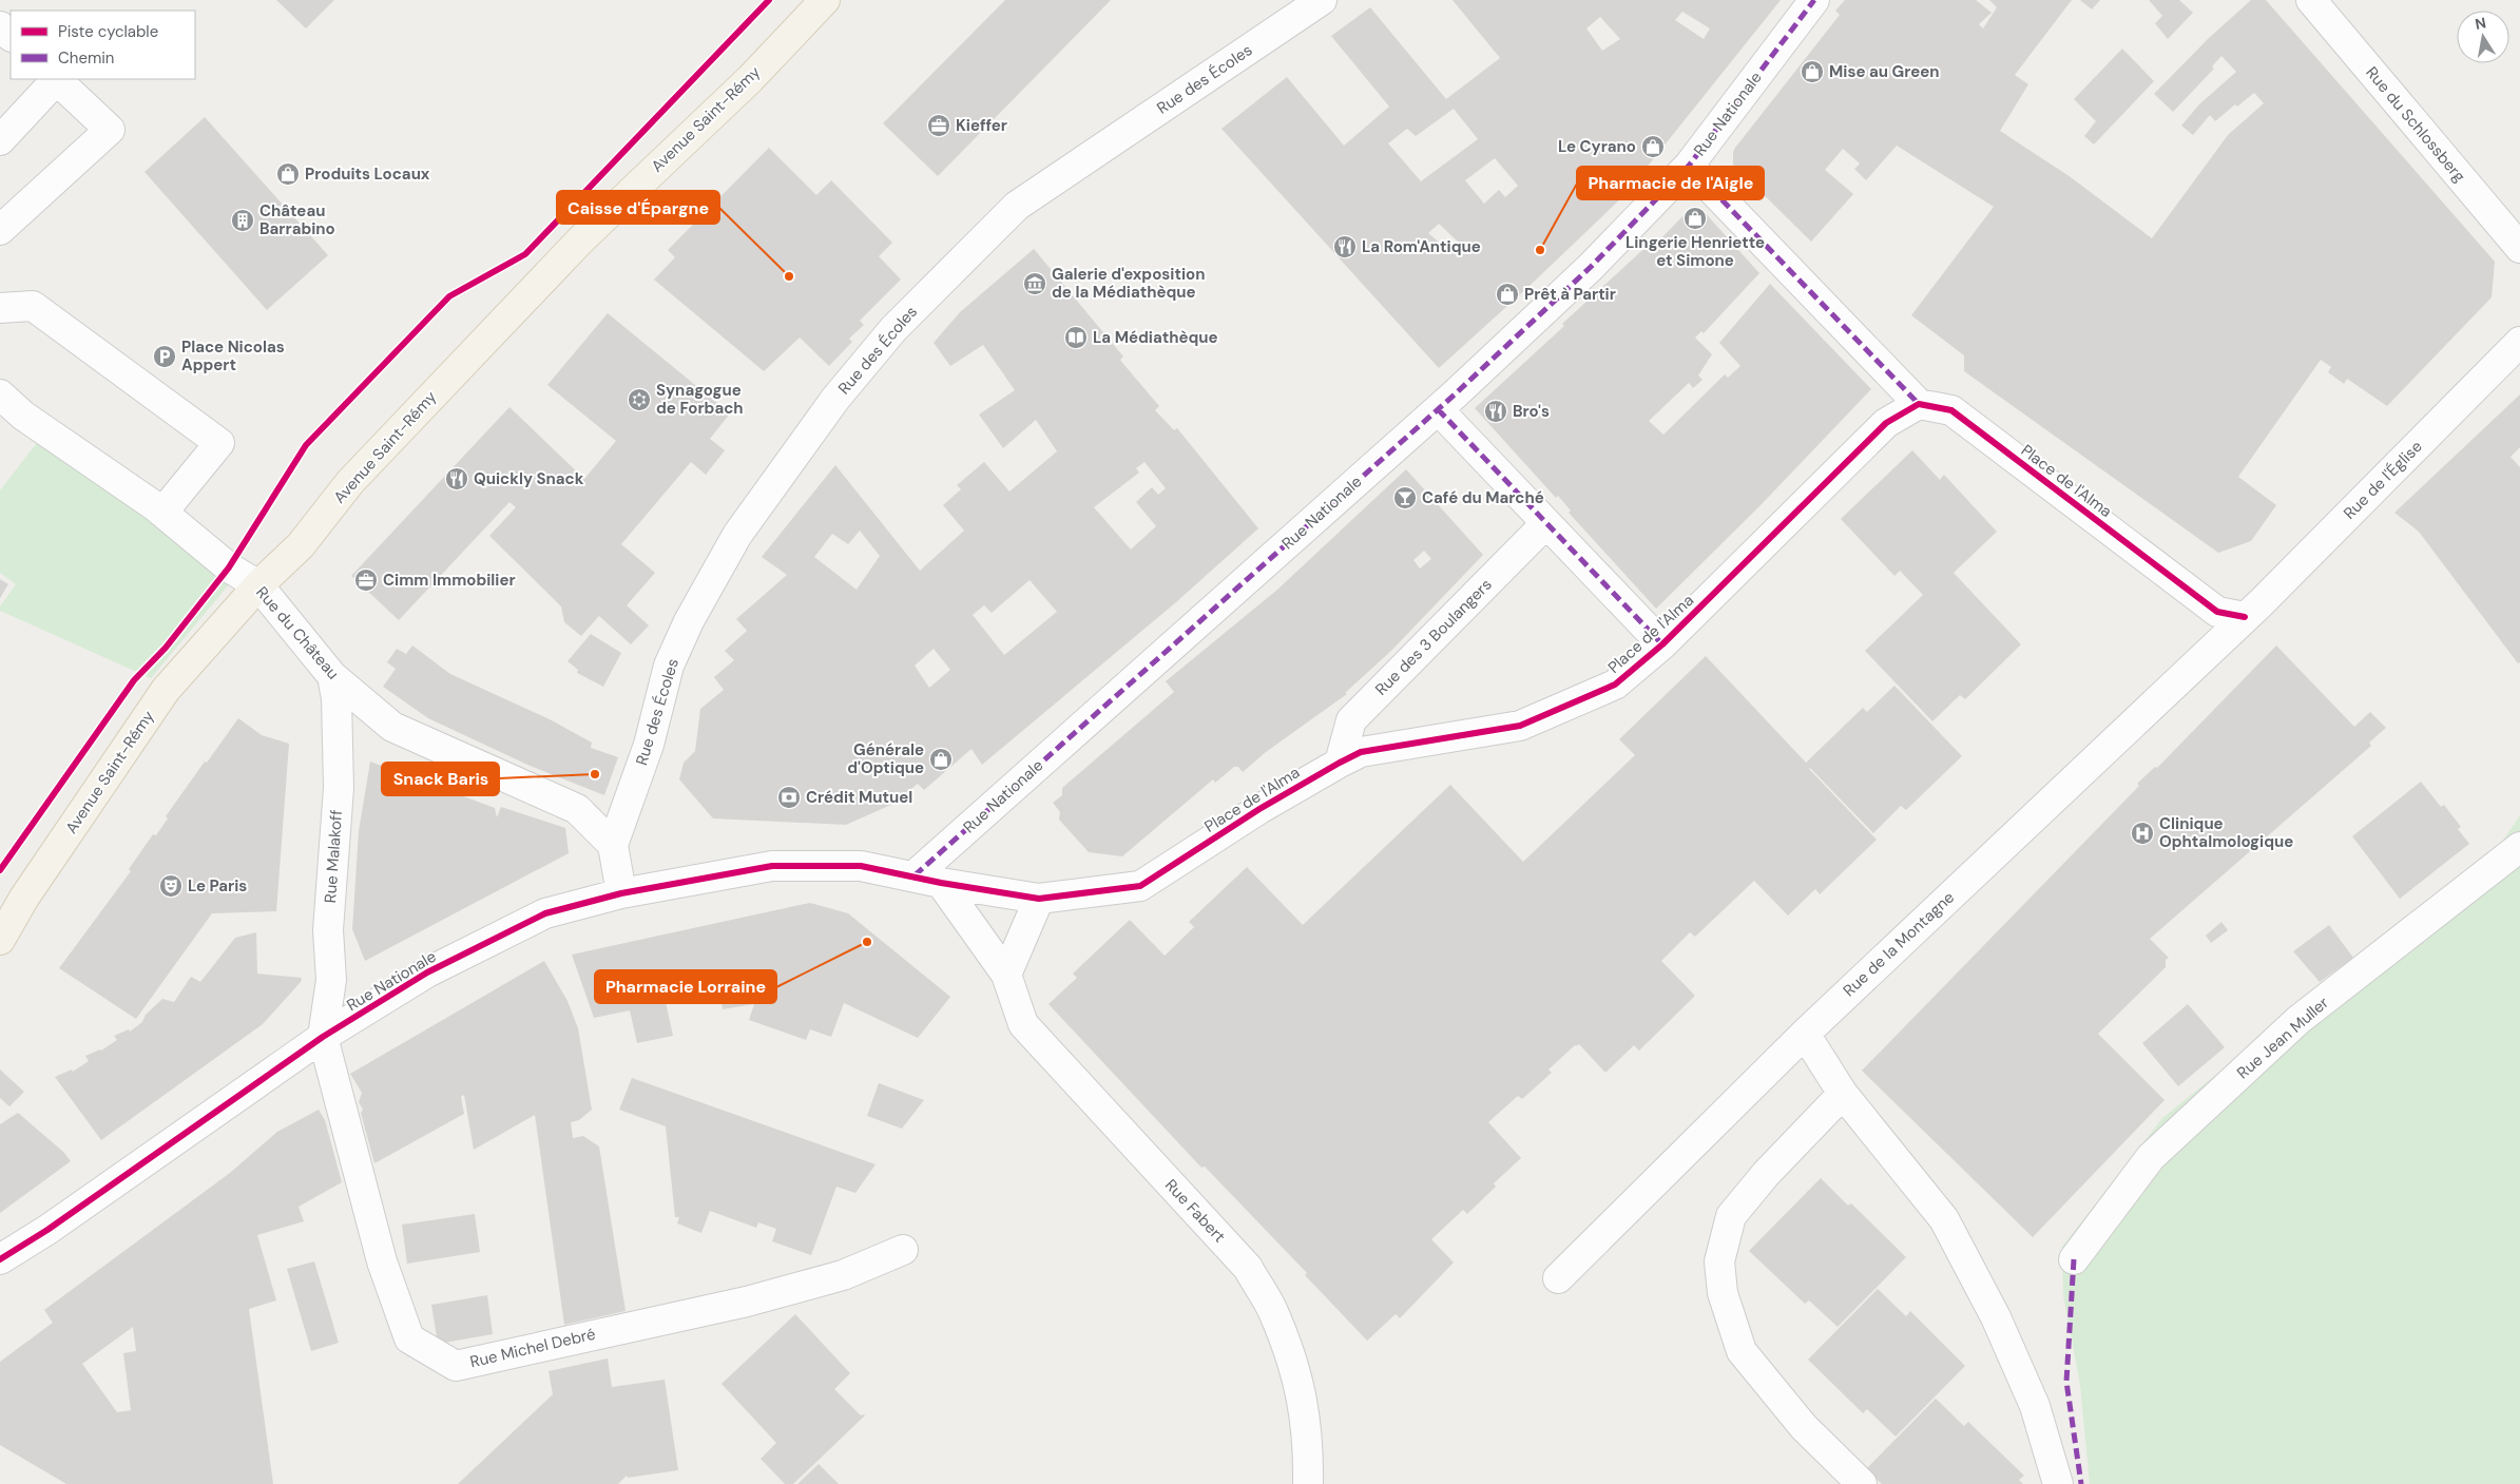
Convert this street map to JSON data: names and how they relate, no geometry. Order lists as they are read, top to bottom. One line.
{"streets":{"main road":["Avenue Saint-Rémy"],"street":["Rue des Écoles","Rue Nationale","Rue du Schlossberg","Rue de l'Église","Place de l'Alma","Rue du Château","Rue des 3 Boulangers","Rue Malakoff","Rue de la Montagne","Rue Jean Muller","Rue Fabert","Rue Michel Debré"]},"crossings":[["Rue des Écoles","Rue du Château"],["Rue Nationale","Place de l'Alma"],["Rue Nationale","Rue Malakoff"],["Rue Nationale","Rue Fabert"],["Rue Nationale","Rue Michel Debré"],["Avenue Saint-Rémy","Rue du Château"],["Rue de l'Église","Place de l'Alma"],["Rue de l'Église","Rue de la Montagne"],["Place de l'Alma","Rue des 3 Boulangers"],["Place de l'Alma","Rue de la Montagne"],["Place de l'Alma","Rue Fabert"],["Rue du Château","Rue Malakoff"],["Rue Malakoff","Rue Michel Debré"]],"places":{"shop":["Mise au Green","Le Cyrano","Produits Locaux","Lingerie Henriette et Simone","Prêt à Partir","Générale d'Optique"],"office":["Kieffer","Cimm Immobilier"],"building":["Château Barrabino"],"restaurant":["La Rom'Antique","Bro's","Quickly Snack"],"other":["Pharmacie de l'Aigle","Caisse d'Épargne","Snack Baris","Pharmacie Lorraine"],"museum":["Galerie d'exposition de la Médiathèque"],"library":["La Médiathèque"],"parking":["Place Nicolas Appert"],"synagogue":["Synagogue de Forbach"],"bar":["Café du Marché"],"bank":["Crédit Mutuel"],"hospital":["Clinique Ophtalmologique"],"theatre":["Le Paris"]},"legend":["Piste cyclable","Chemin"],"north":"top"}
